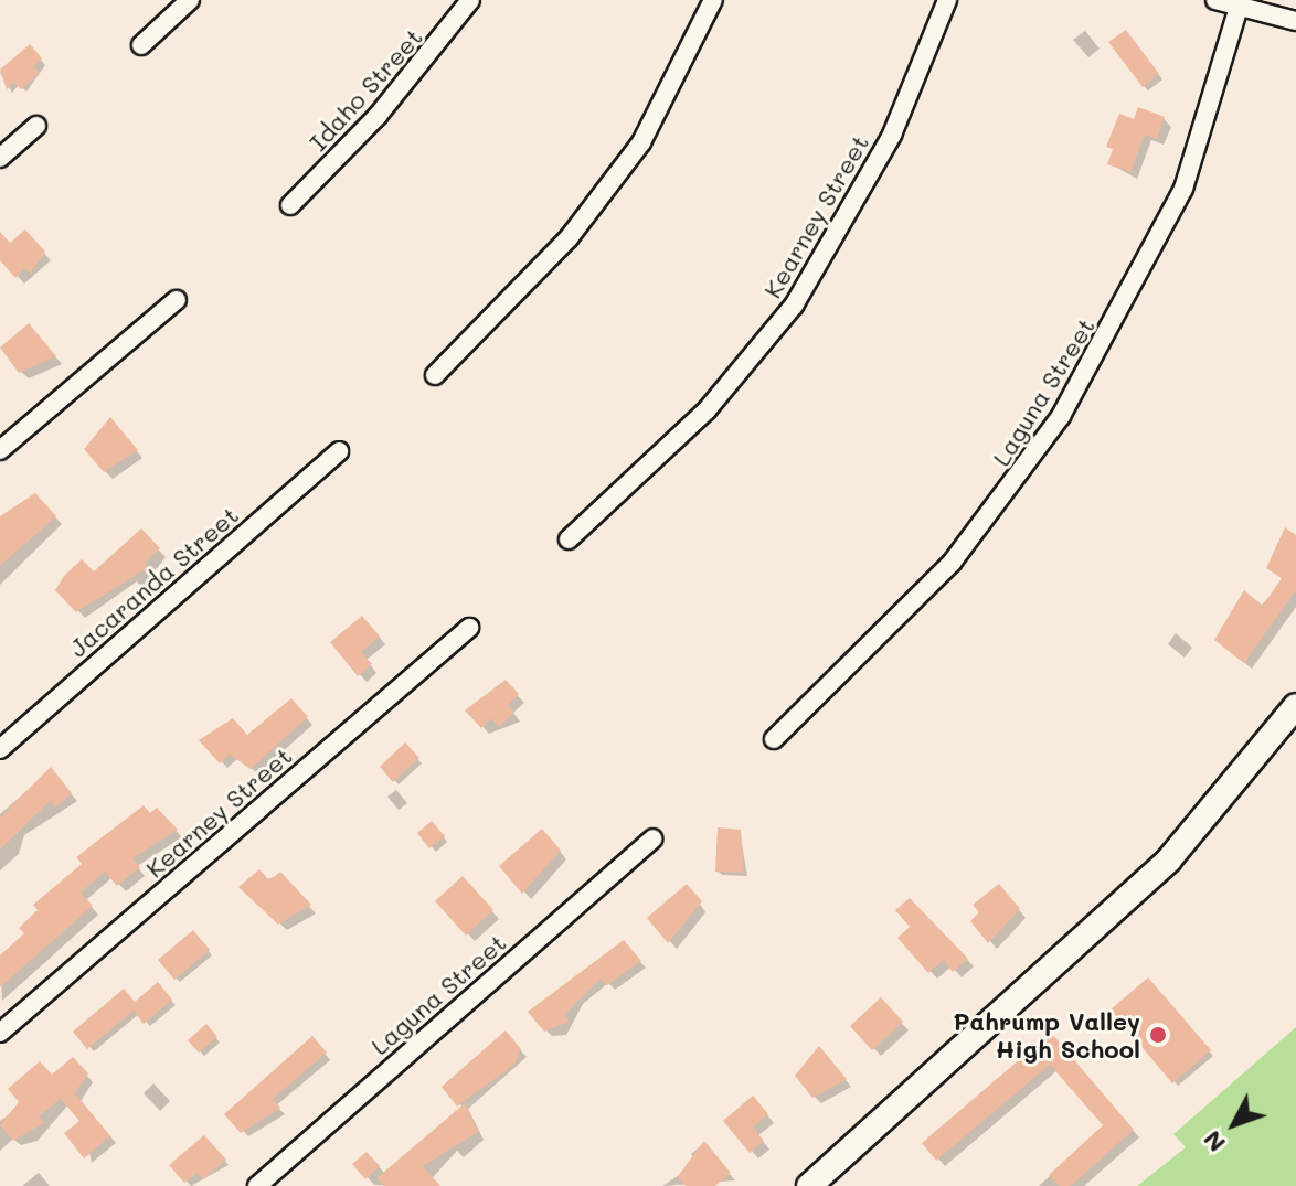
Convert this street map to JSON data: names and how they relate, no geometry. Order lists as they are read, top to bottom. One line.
{"streets":{"street":["Idaho Street","Kearney Street","Laguna Street","Jacaranda Street"]},"places":["Pahrump Valley High School"],"north":"bottom left"}
